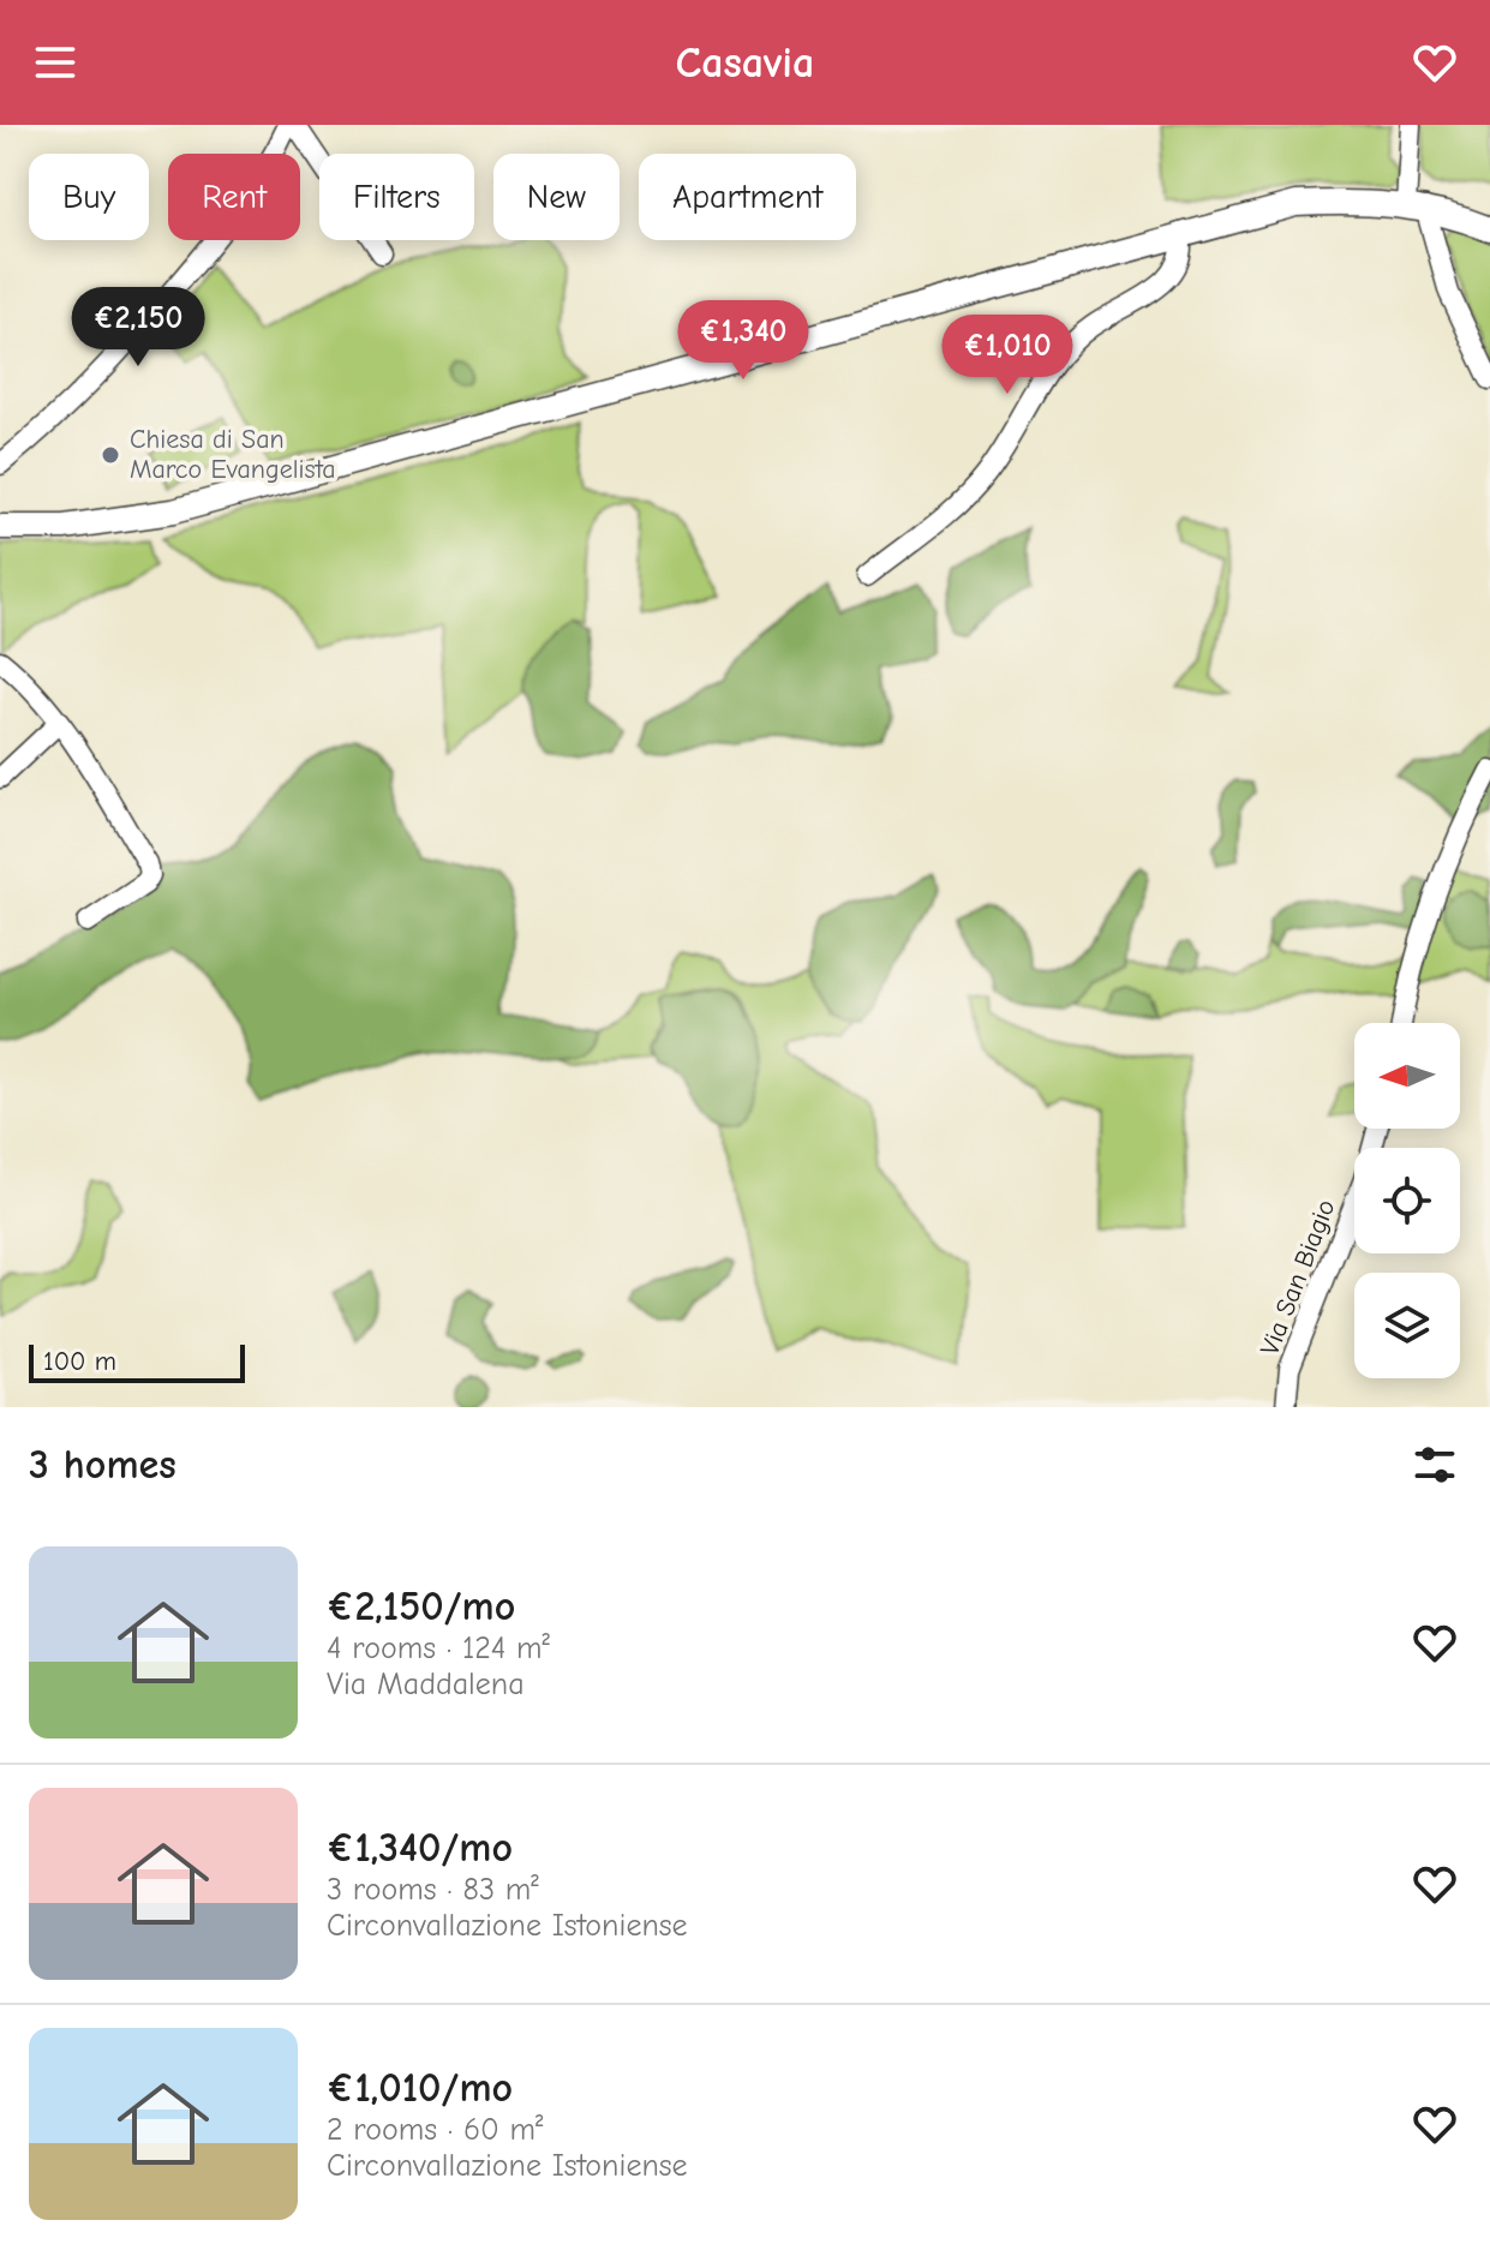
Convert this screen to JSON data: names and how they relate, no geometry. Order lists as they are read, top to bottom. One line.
{"streets":{"street":["Via San Biagio"]},"places":["Chiesa di San Marco Evangelista"],"scale_bar":"100 m","north":"left","page":{"header":"Casavia","chip":["Buy","Rent","Filters","New","Apartment"],"price":["€2,150","€1,340","€1,010"],"scale":"100 m","heading":"3 homes","list":[{"name":"€2,150/mo","note":"4 rooms · 124 m² · Via Maddalena"},{"name":"€1,340/mo","note":"3 rooms · 83 m² · Circonvallazione Istoniense"},{"name":"€1,010/mo","note":"2 rooms · 60 m² · Circonvallazione Istoniense"}]}}
